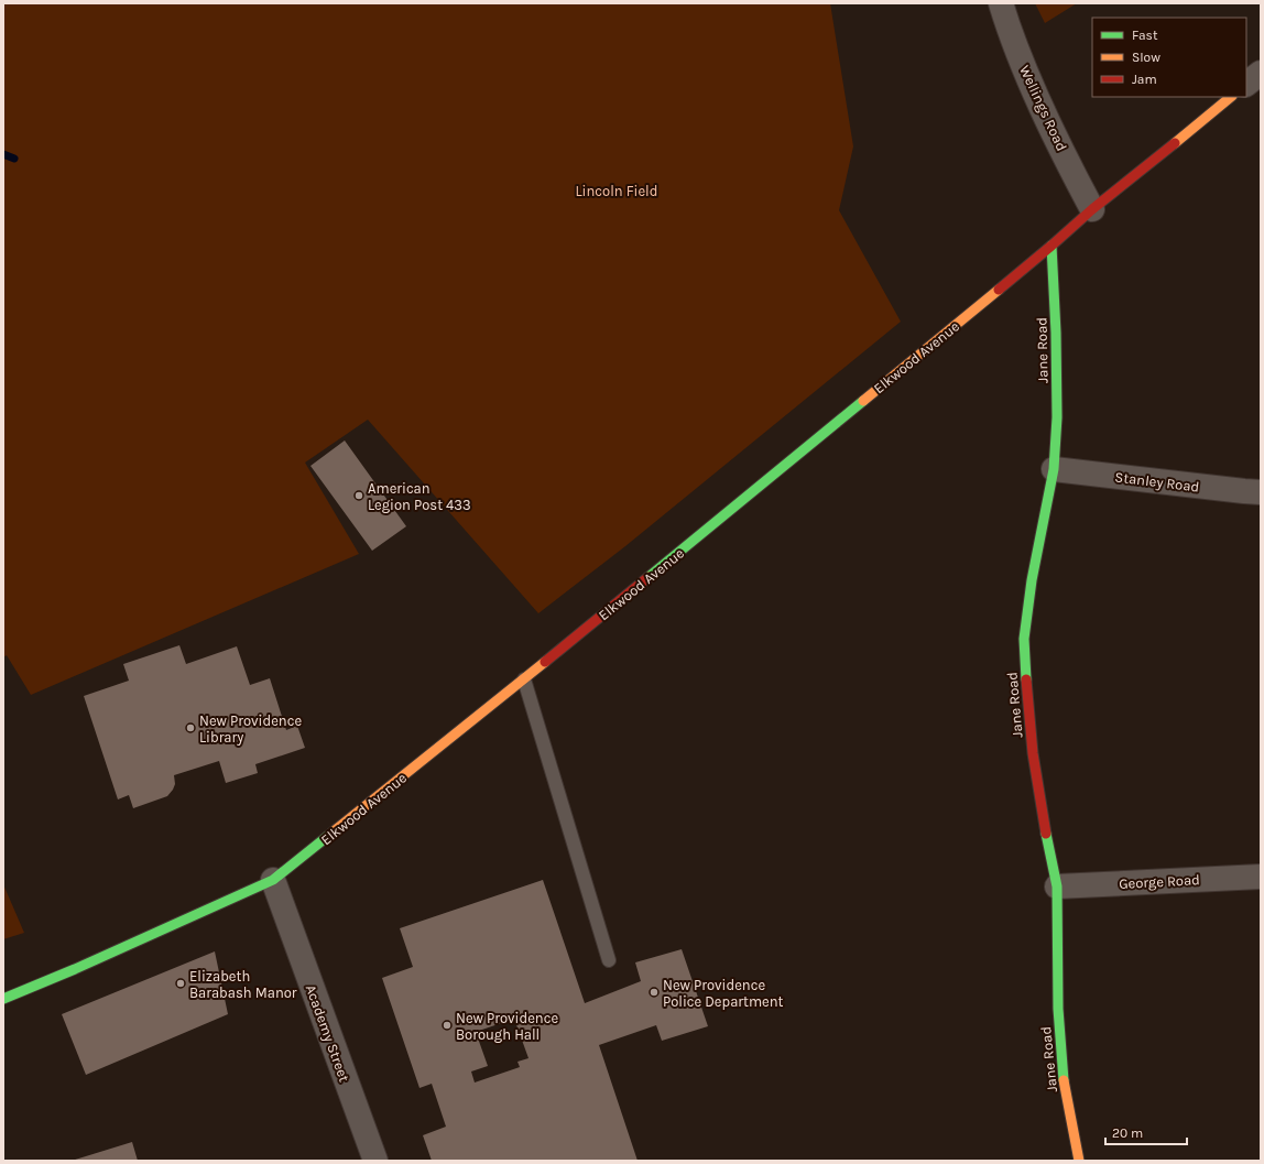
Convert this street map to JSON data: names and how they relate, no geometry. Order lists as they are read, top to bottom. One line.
{"streets":{"street":["Wellings Road","Jane Road","Elkwood Avenue","Stanley Road","George Road","Academy Street"]},"crossings":[["Wellings Road","Elkwood Avenue"],["Jane Road","Elkwood Avenue"],["Jane Road","Stanley Road"],["Jane Road","George Road"],["Elkwood Avenue","Academy Street"]],"parks":["Lincoln Field"],"places":["American Legion Post 433","New Providence Library","Elizabeth Barabash Manor","New Providence Police Department","New Providence Borough Hall"],"legend":["Fast","Slow","Jam"],"scale_bar":"20 m"}
